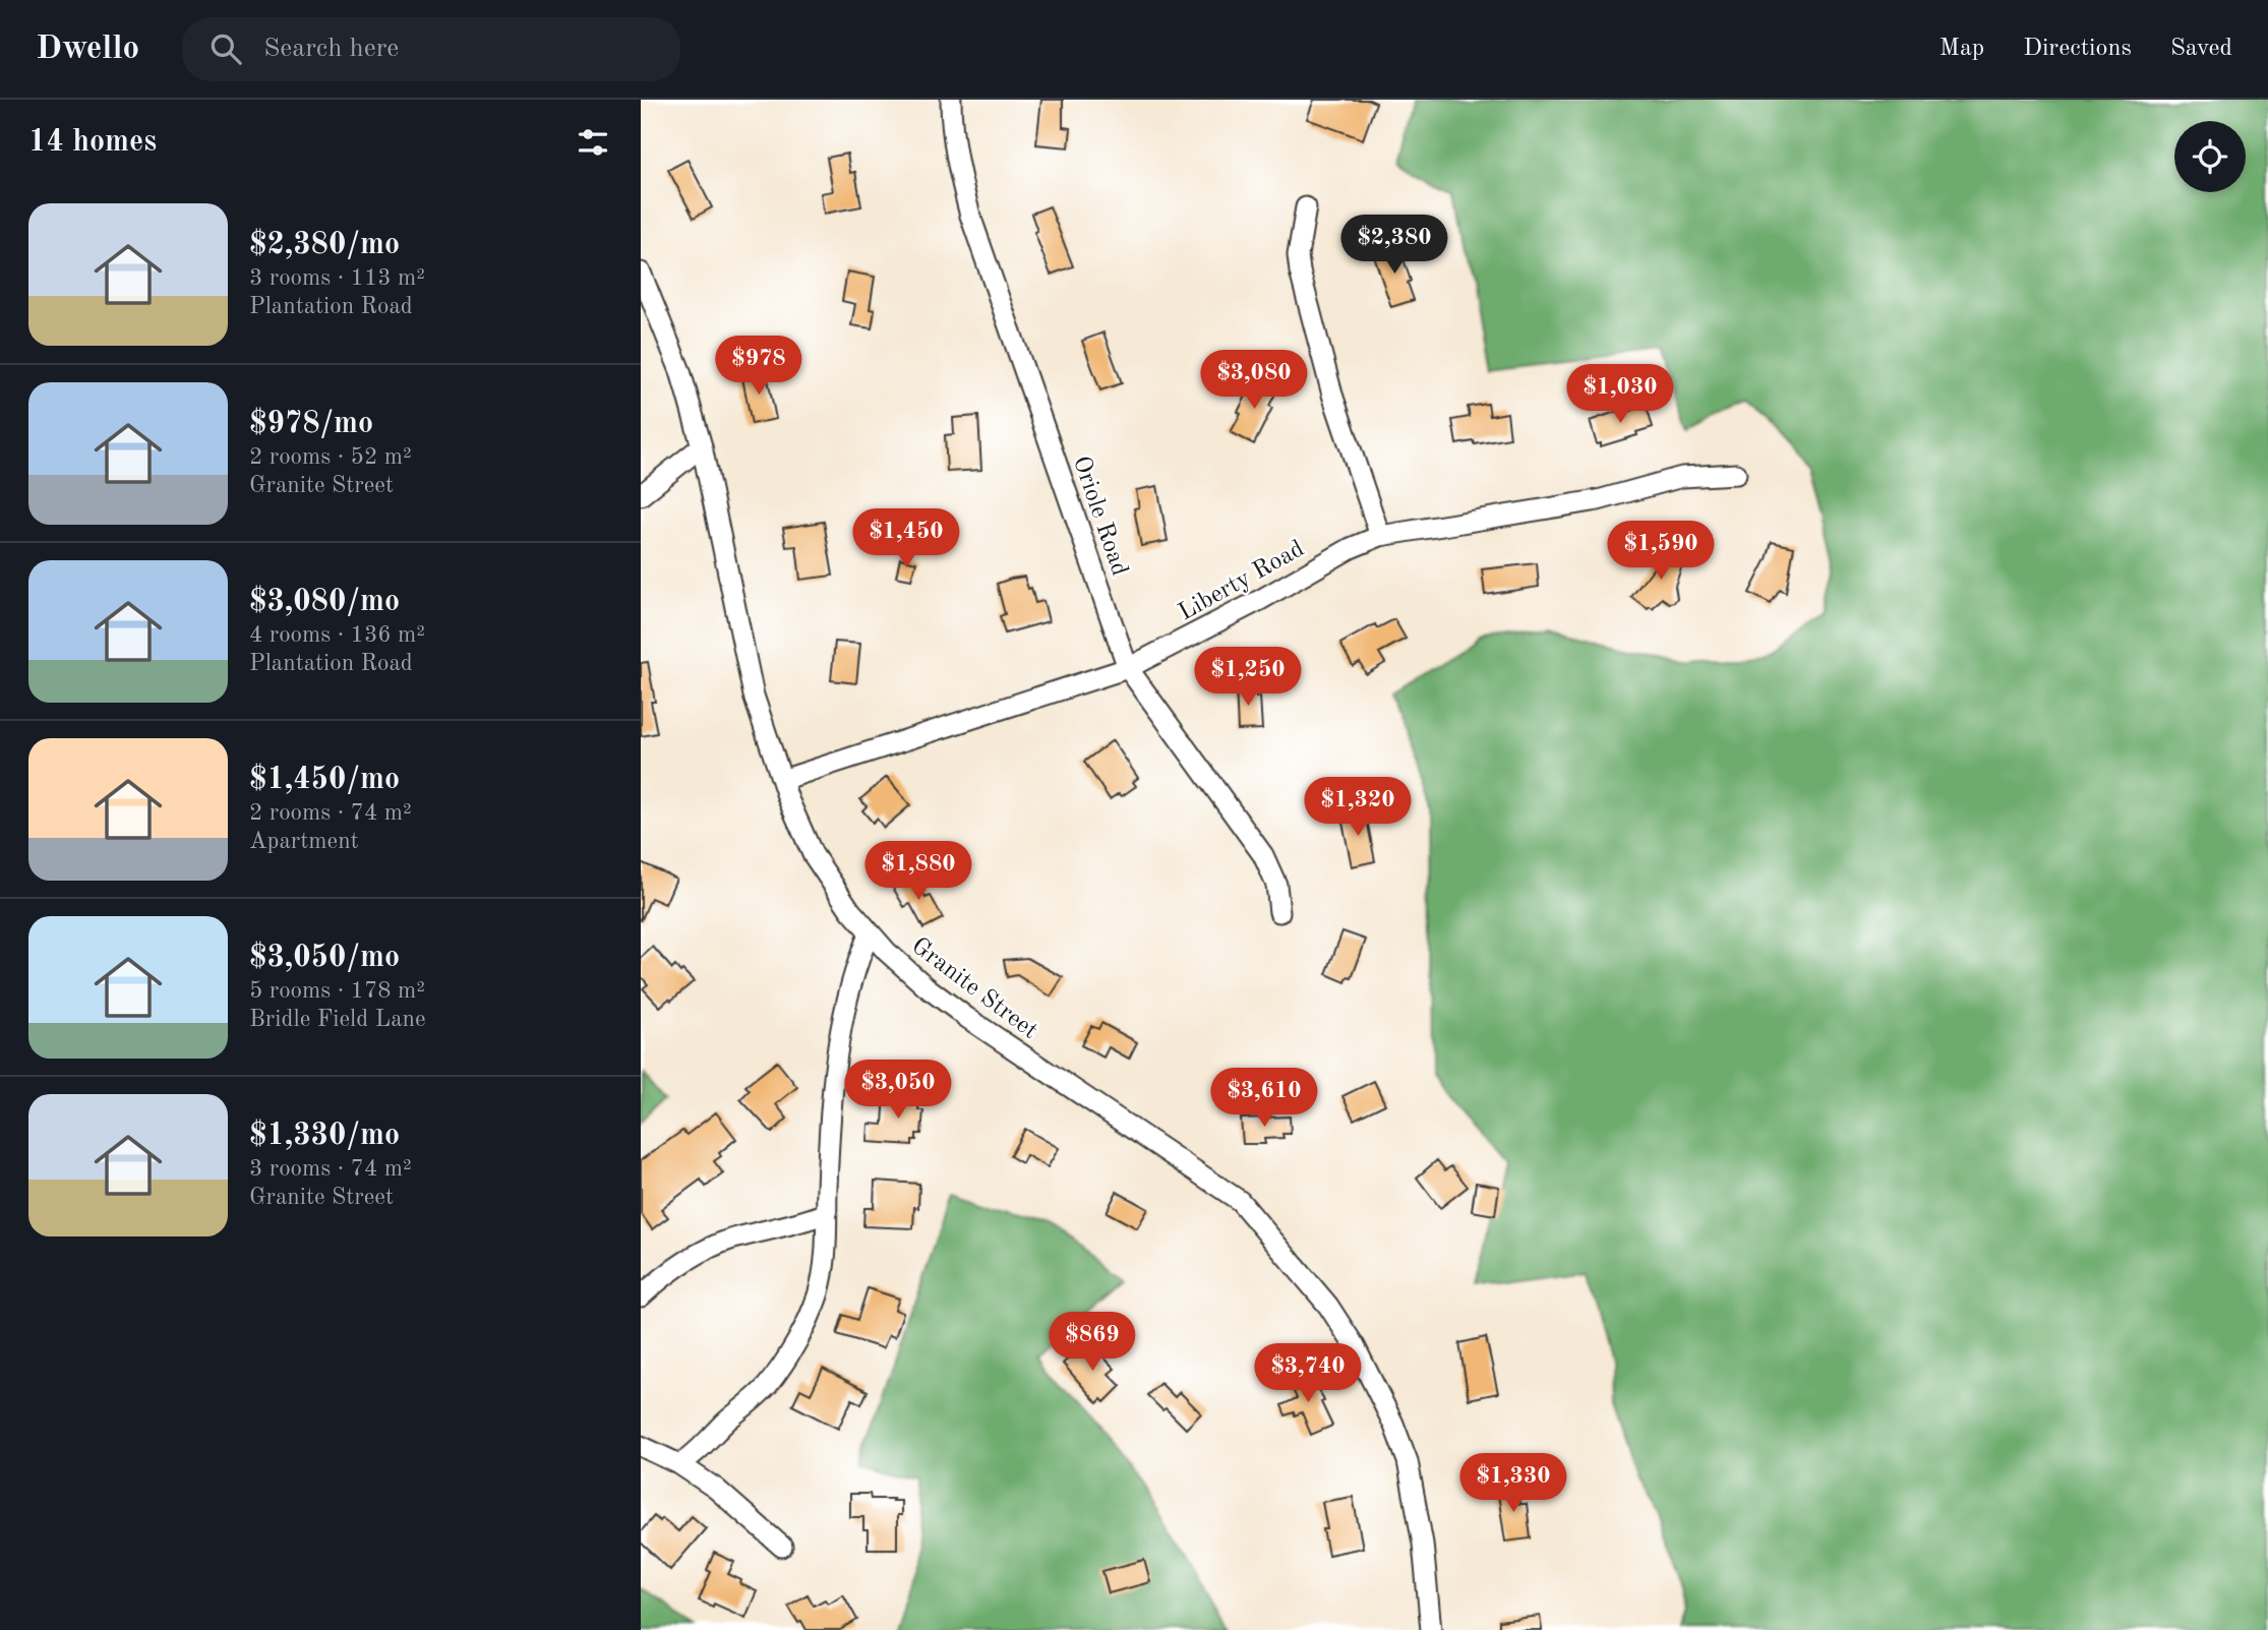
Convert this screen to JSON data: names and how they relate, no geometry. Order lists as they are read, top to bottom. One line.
{"streets":{"street":["Oriole Road","Liberty Road","Granite Street"]},"crossings":[["Oriole Road","Liberty Road"],["Liberty Road","Granite Street"]],"page":{"header":"Dwello","search":"Search here","nav":["Map","Directions","Saved"],"heading":"14 homes","list":[{"name":"$2,380/mo","note":"3 rooms · 113 m² · Plantation Road"},{"name":"$978/mo","note":"2 rooms · 52 m² · Granite Street"},{"name":"$3,080/mo","note":"4 rooms · 136 m² · Plantation Road"},{"name":"$1,450/mo","note":"2 rooms · 74 m² · Apartment"},{"name":"$3,050/mo","note":"5 rooms · 178 m² · Bridle Field Lane"},{"name":"$1,330/mo","note":"3 rooms · 74 m² · Granite Street"}],"price":["$2,380","$978","$3,080","$1,030","$1,450","$1,590","$1,250","$1,320","$1,880","$3,050","$3,610","$869","$3,740","$1,330"]}}
